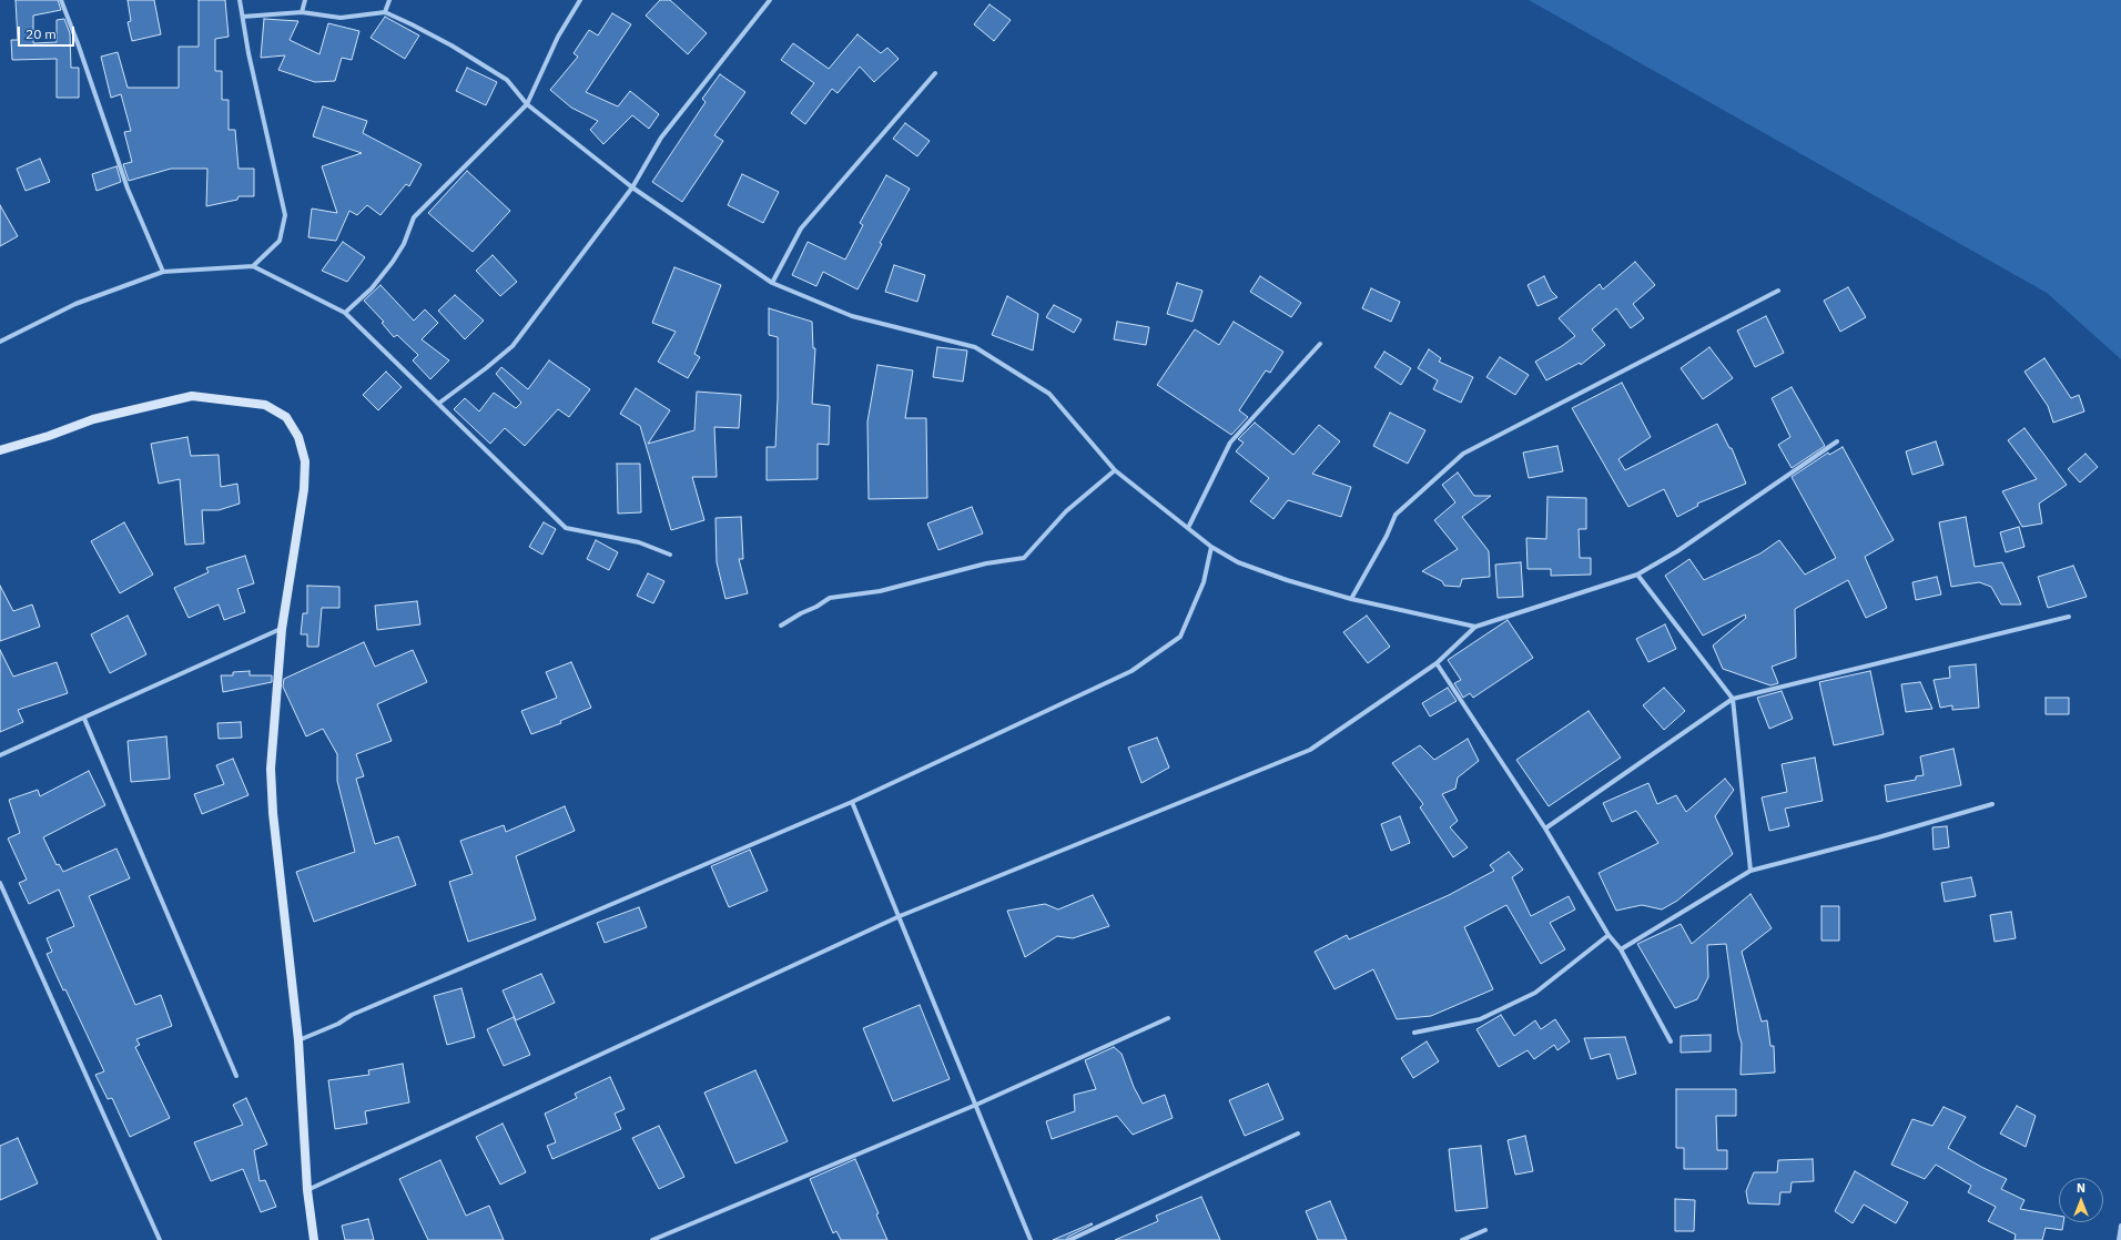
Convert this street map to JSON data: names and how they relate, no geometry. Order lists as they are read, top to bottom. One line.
{"scale_bar":"20 m","north":"top"}
